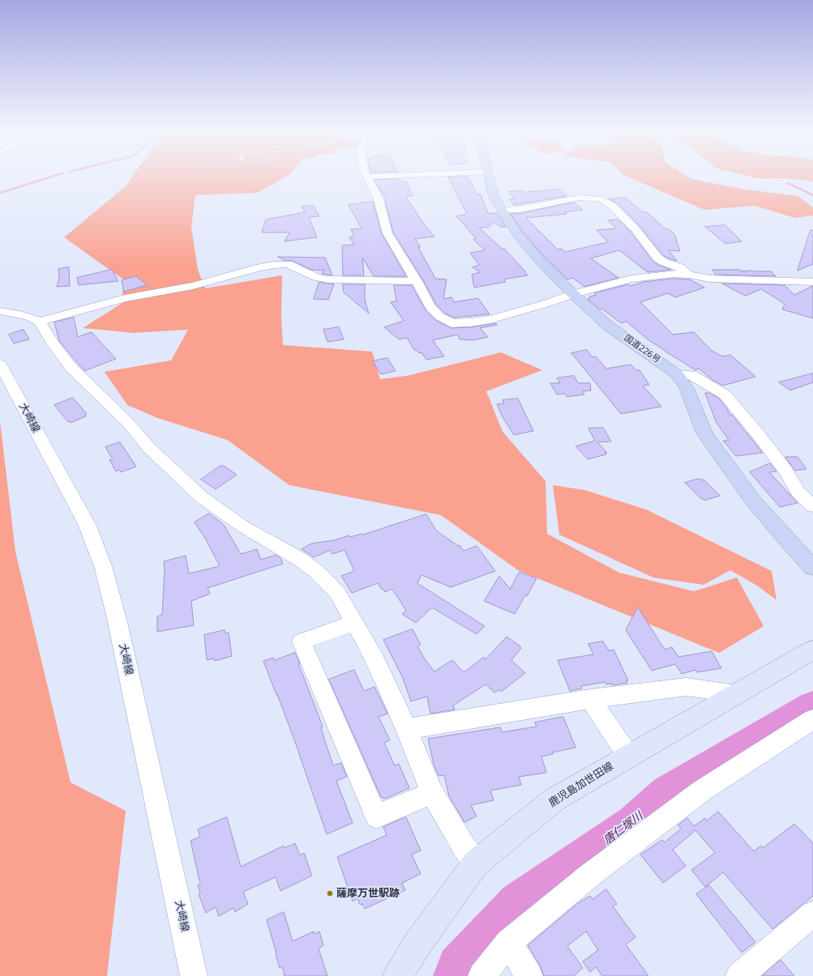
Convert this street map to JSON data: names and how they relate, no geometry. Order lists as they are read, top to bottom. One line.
{"streets":{"highway":["国道226号"],"main road":["鹿児島加世田線"],"street":["大崎線"]},"water":["唐仁塚川"],"places":["薩摩万世駅跡"]}
